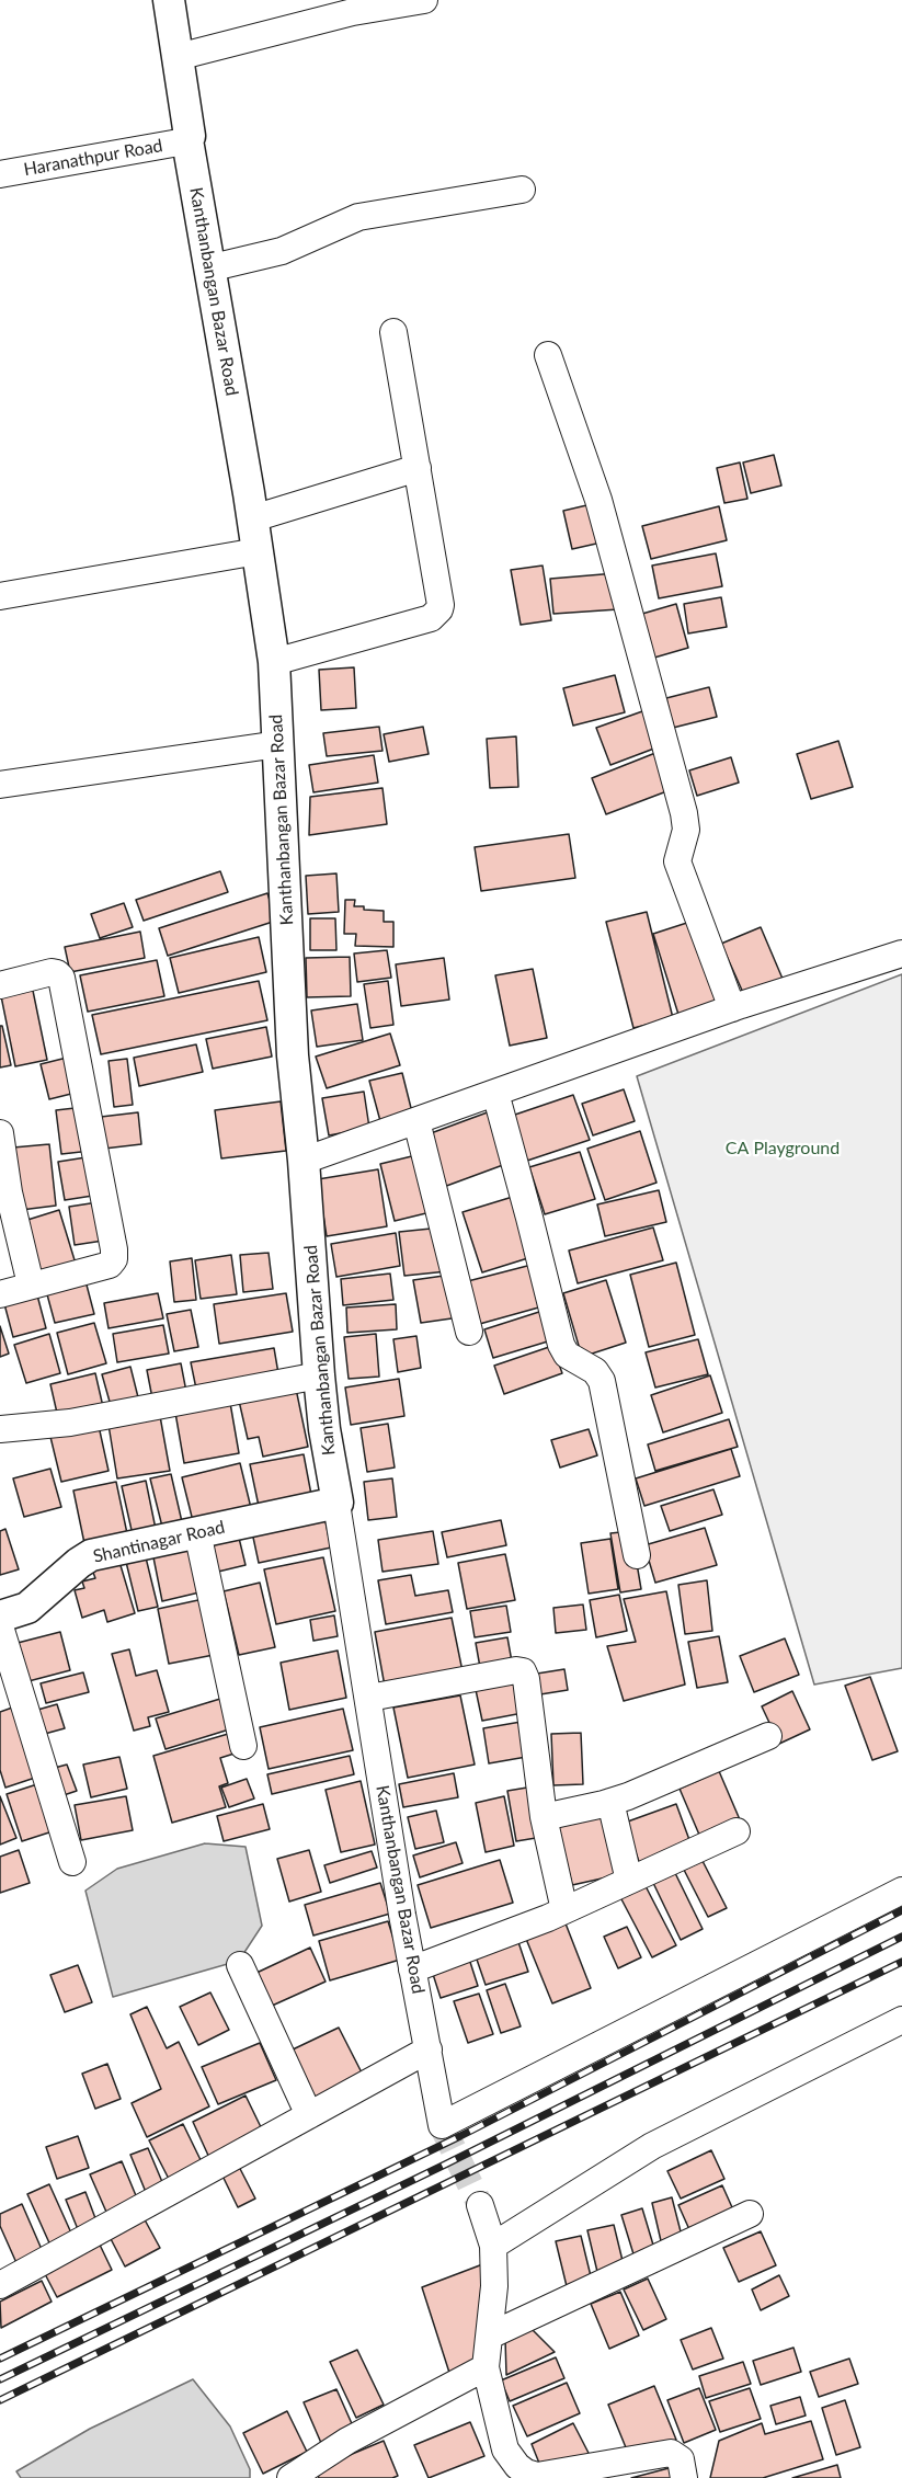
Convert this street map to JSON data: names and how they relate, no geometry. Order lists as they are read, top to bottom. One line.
{"streets":{"street":["Haranathpur Road","Kanthanbangan Bazar Road","Shantinagar Road"]},"crossings":[["Haranathpur Road","Kanthanbangan Bazar Road"],["Kanthanbangan Bazar Road","Shantinagar Road"]],"parks":["CA Playground"]}
